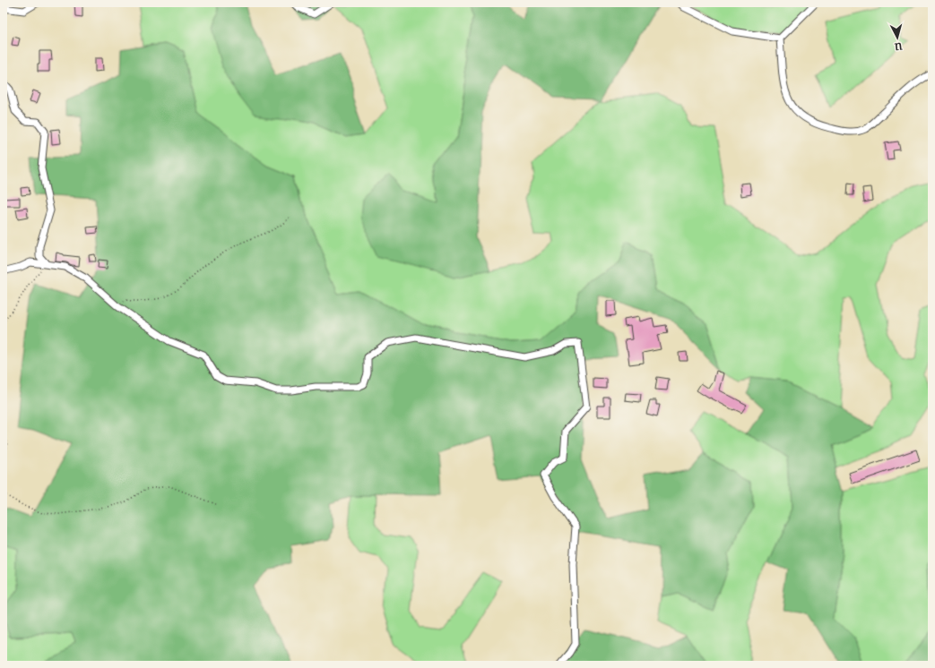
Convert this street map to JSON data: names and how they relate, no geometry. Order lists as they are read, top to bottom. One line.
{"north":"bottom"}
